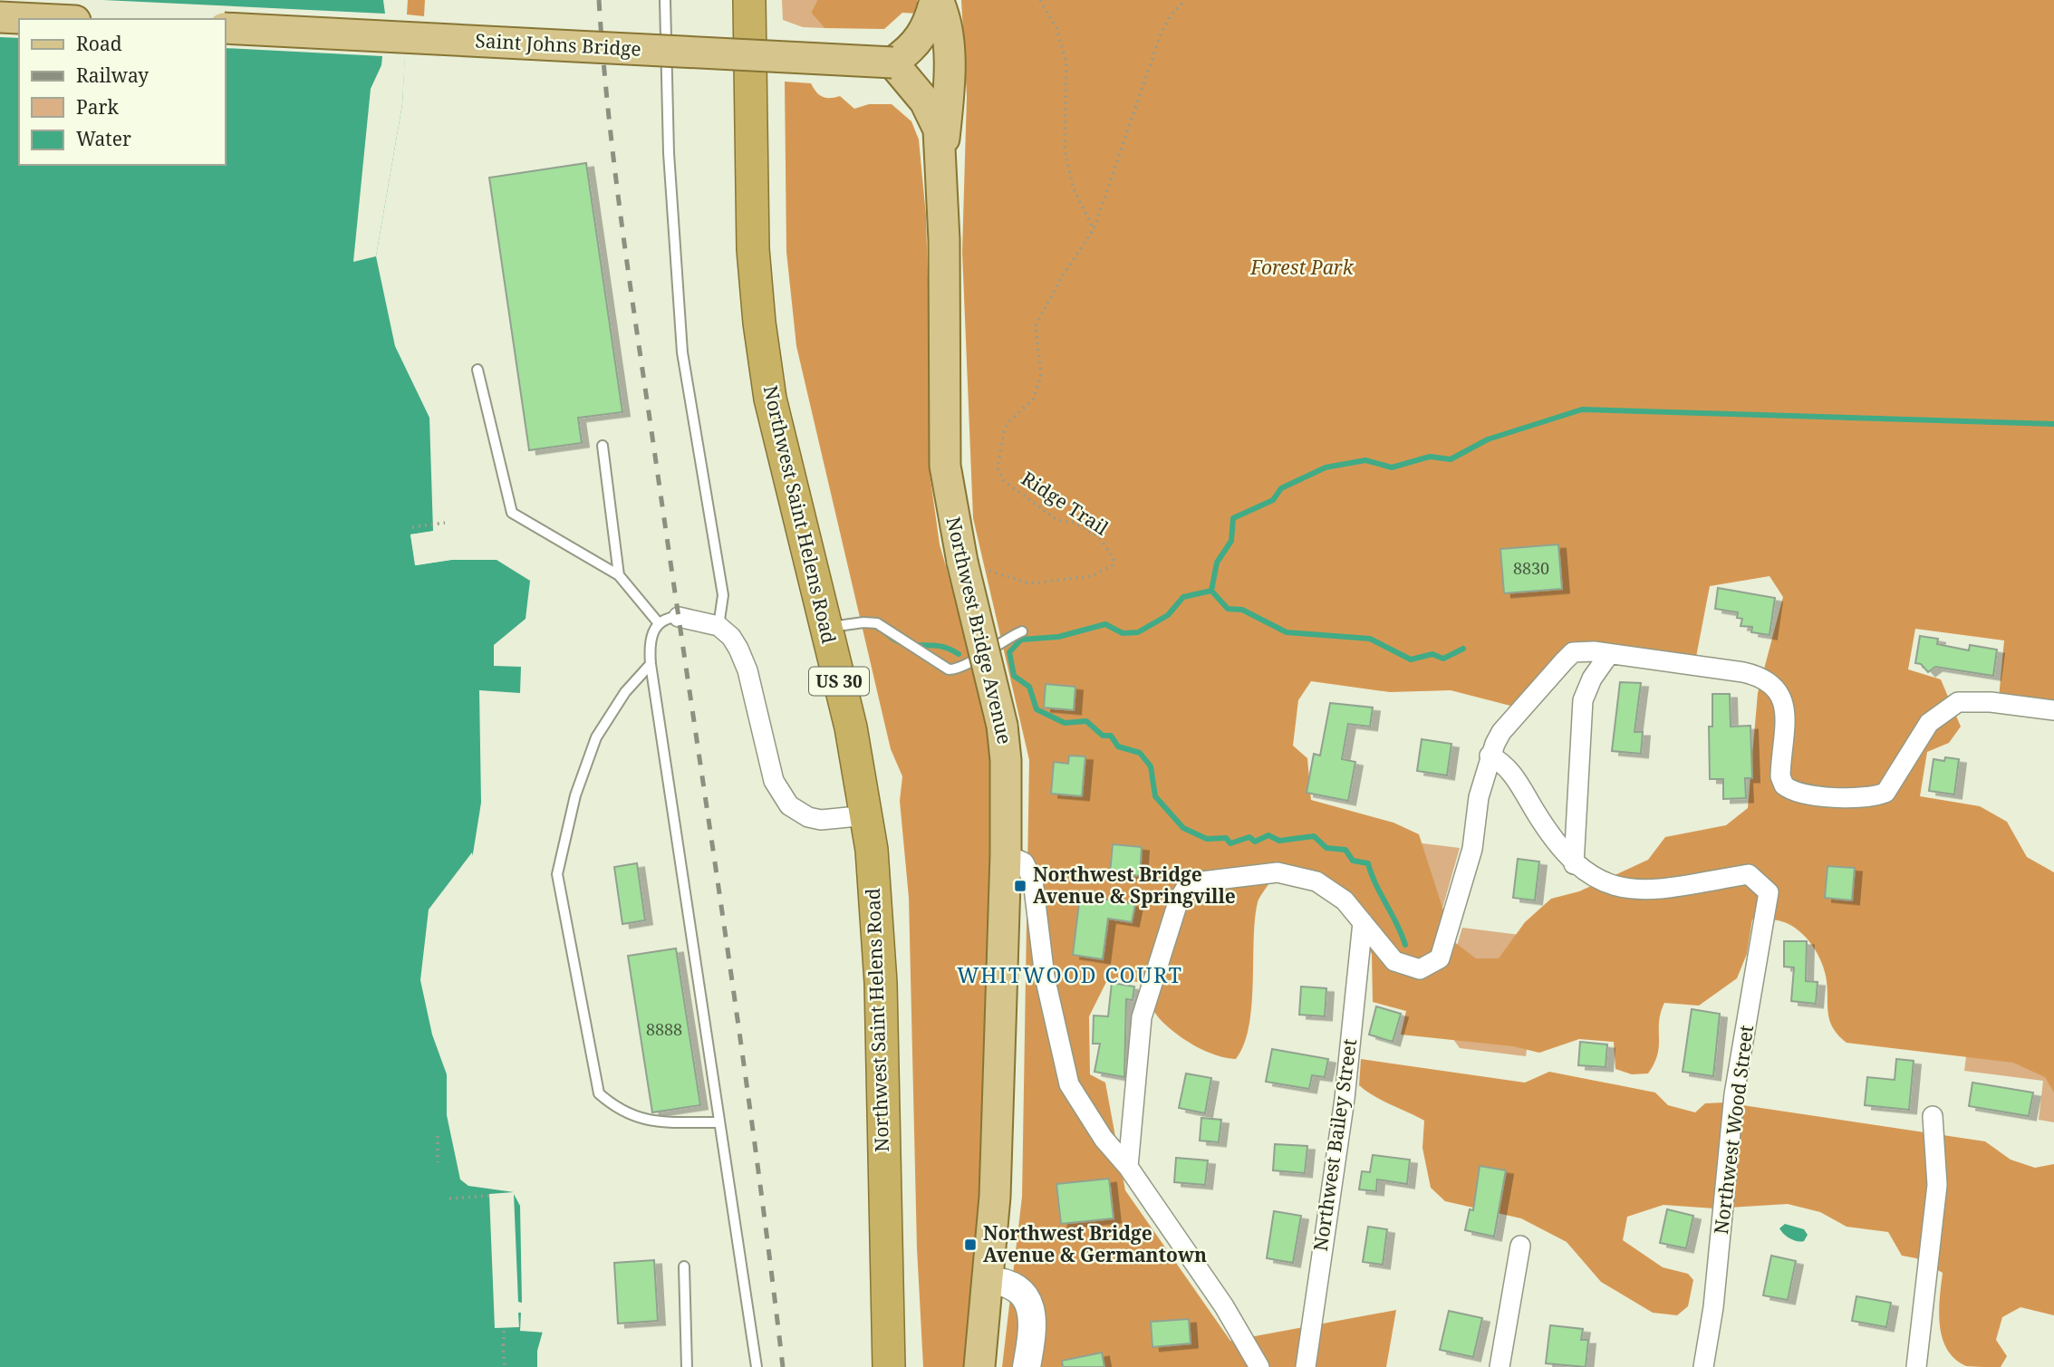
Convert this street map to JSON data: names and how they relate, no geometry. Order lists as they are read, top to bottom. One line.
{"streets":{"highway":["Northwest Saint Helens Road","US 30"],"main road":["Saint Johns Bridge","Northwest Bridge Avenue"],"street":["Northwest Wood Street","Northwest Bailey Street"],"path":["Ridge Trail"]},"crossings":[["Saint Johns Bridge","Northwest Bridge Avenue"],["Ridge Trail","Northwest Bridge Avenue"]],"districts":["WHITWOOD COURT"],"parks":["Forest Park"],"places":{"transit":["Northwest Bridge Avenue & Springville","Northwest Bridge Avenue & Germantown"]},"house_numbers":["8830","8888"],"legend":["Road","Railway","Park","Water"]}
